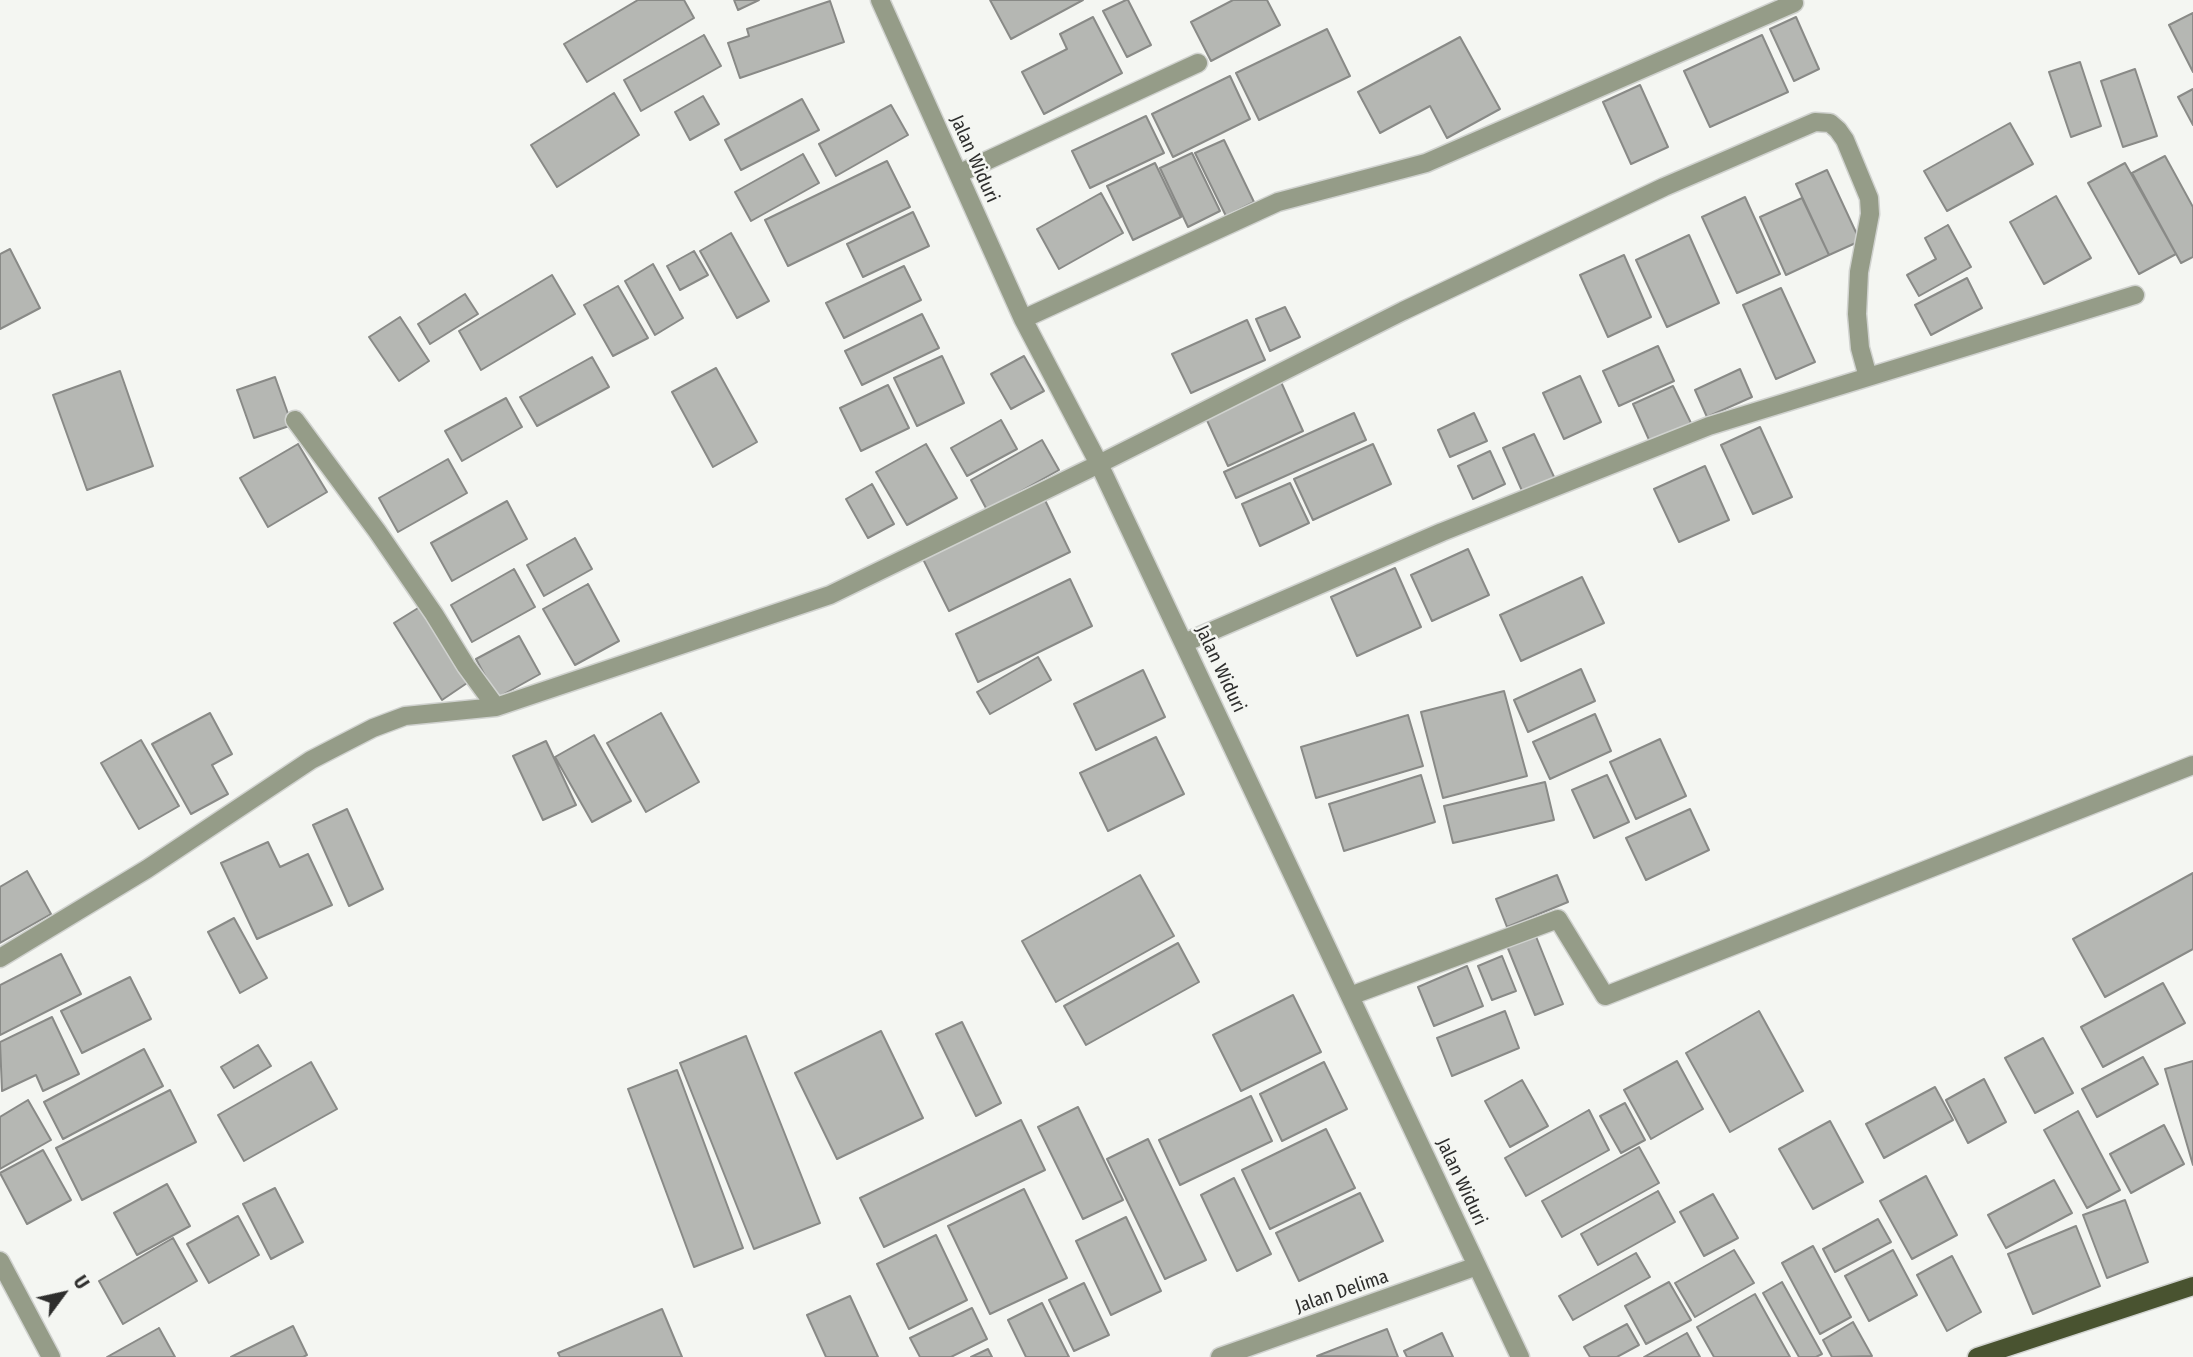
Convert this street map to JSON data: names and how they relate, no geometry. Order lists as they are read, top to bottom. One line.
{"streets":{"street":["Jalan Widuri","Jalan Delima"]},"crossings":[["Jalan Widuri","Jalan Delima"]],"north":"top right"}
